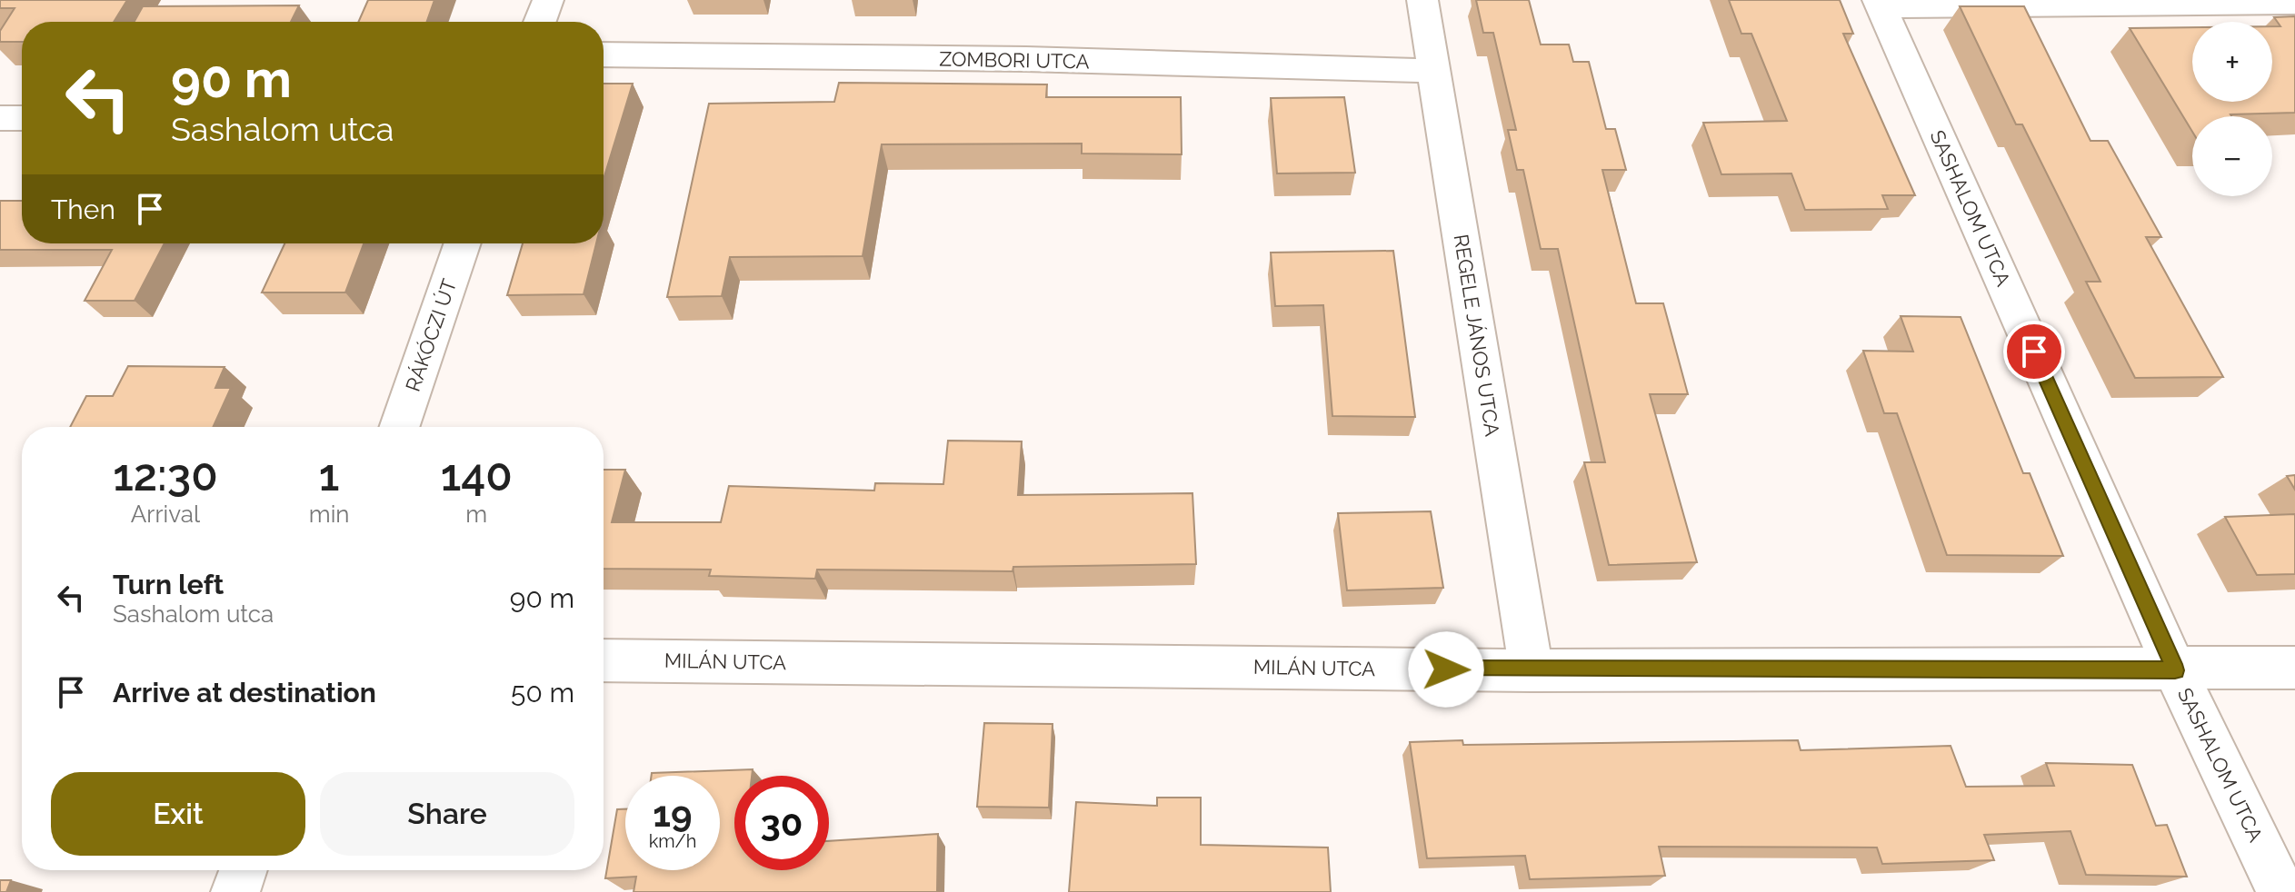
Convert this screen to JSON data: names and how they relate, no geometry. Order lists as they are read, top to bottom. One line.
{"streets":{"street":["ZOMBORI UTCA","SASHALOM UTCA","RÁKÓCZI ÚT","REGELE JÁNOS UTCA","MILÁN UTCA"]},"crossings":[["ZOMBORI UTCA","REGELE JÁNOS UTCA"],["SASHALOM UTCA","MILÁN UTCA"],["REGELE JÁNOS UTCA","MILÁN UTCA"]],"page":{"map_buttons":["+","−"],"turn":["90 m","Sashalom utca"],"then":"Then","eta":["12:30","Arrival","1","min","140","m"],"list":[{"name":"Turn left","note":"Sashalom utca","value":"90 m"},{"name":"Arrive at destination","value":"50 m"}],"buttons":["Exit","Share"],"speed":"19 km/h","limit":"30"}}
